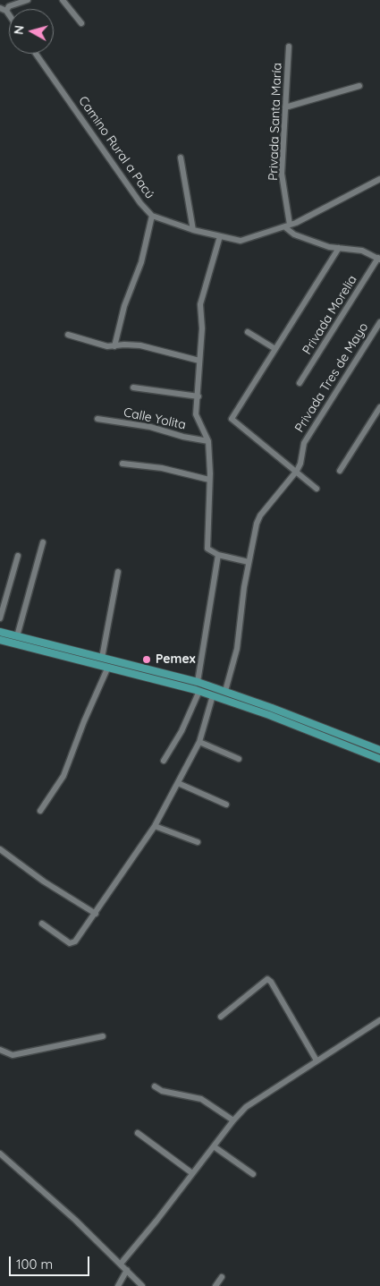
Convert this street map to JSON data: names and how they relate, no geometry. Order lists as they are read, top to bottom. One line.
{"streets":{"street":["Privada Santa María","Camino Rural a Pacú","Privada Morelia","Privada Tres de Mayo","Calle Yolita"]},"crossings":[["Privada Santa María","Camino Rural a Pacú"]],"places":["Pemex"],"scale_bar":"100 m","north":"left"}
